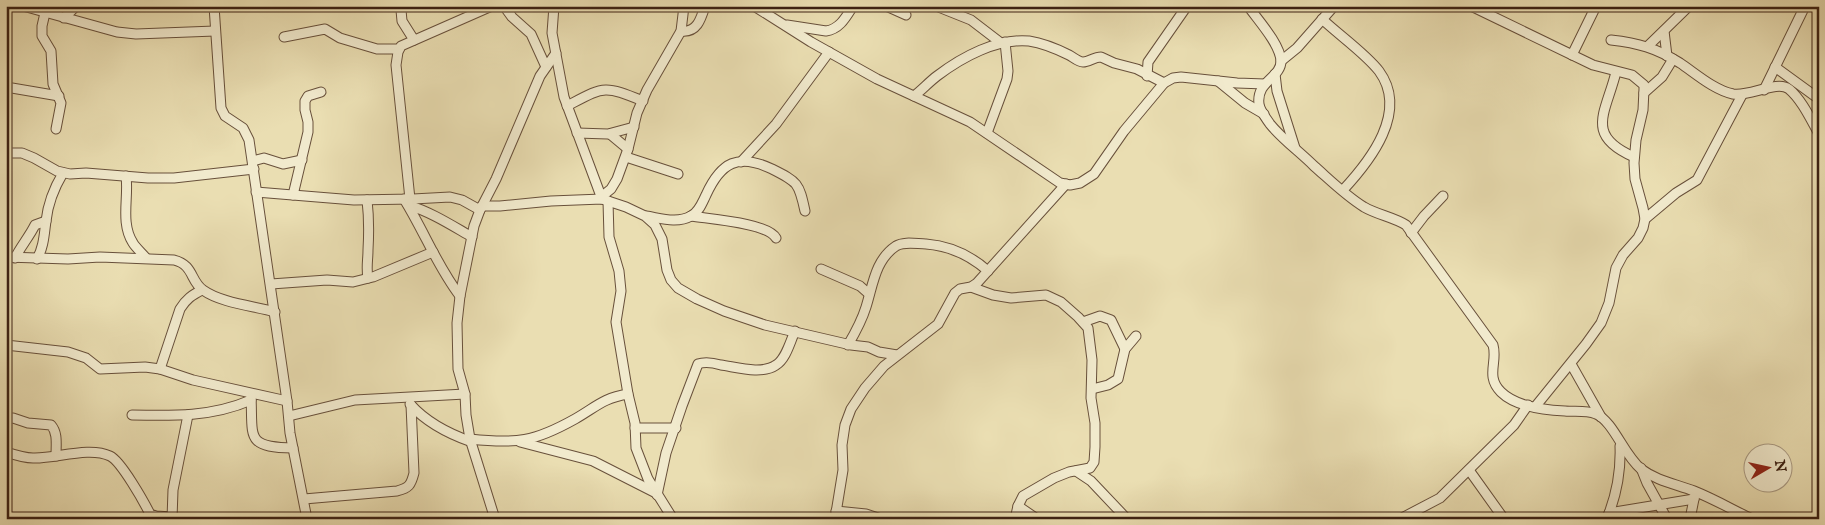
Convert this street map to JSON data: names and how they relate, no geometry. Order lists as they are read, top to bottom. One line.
{"north":"right"}
